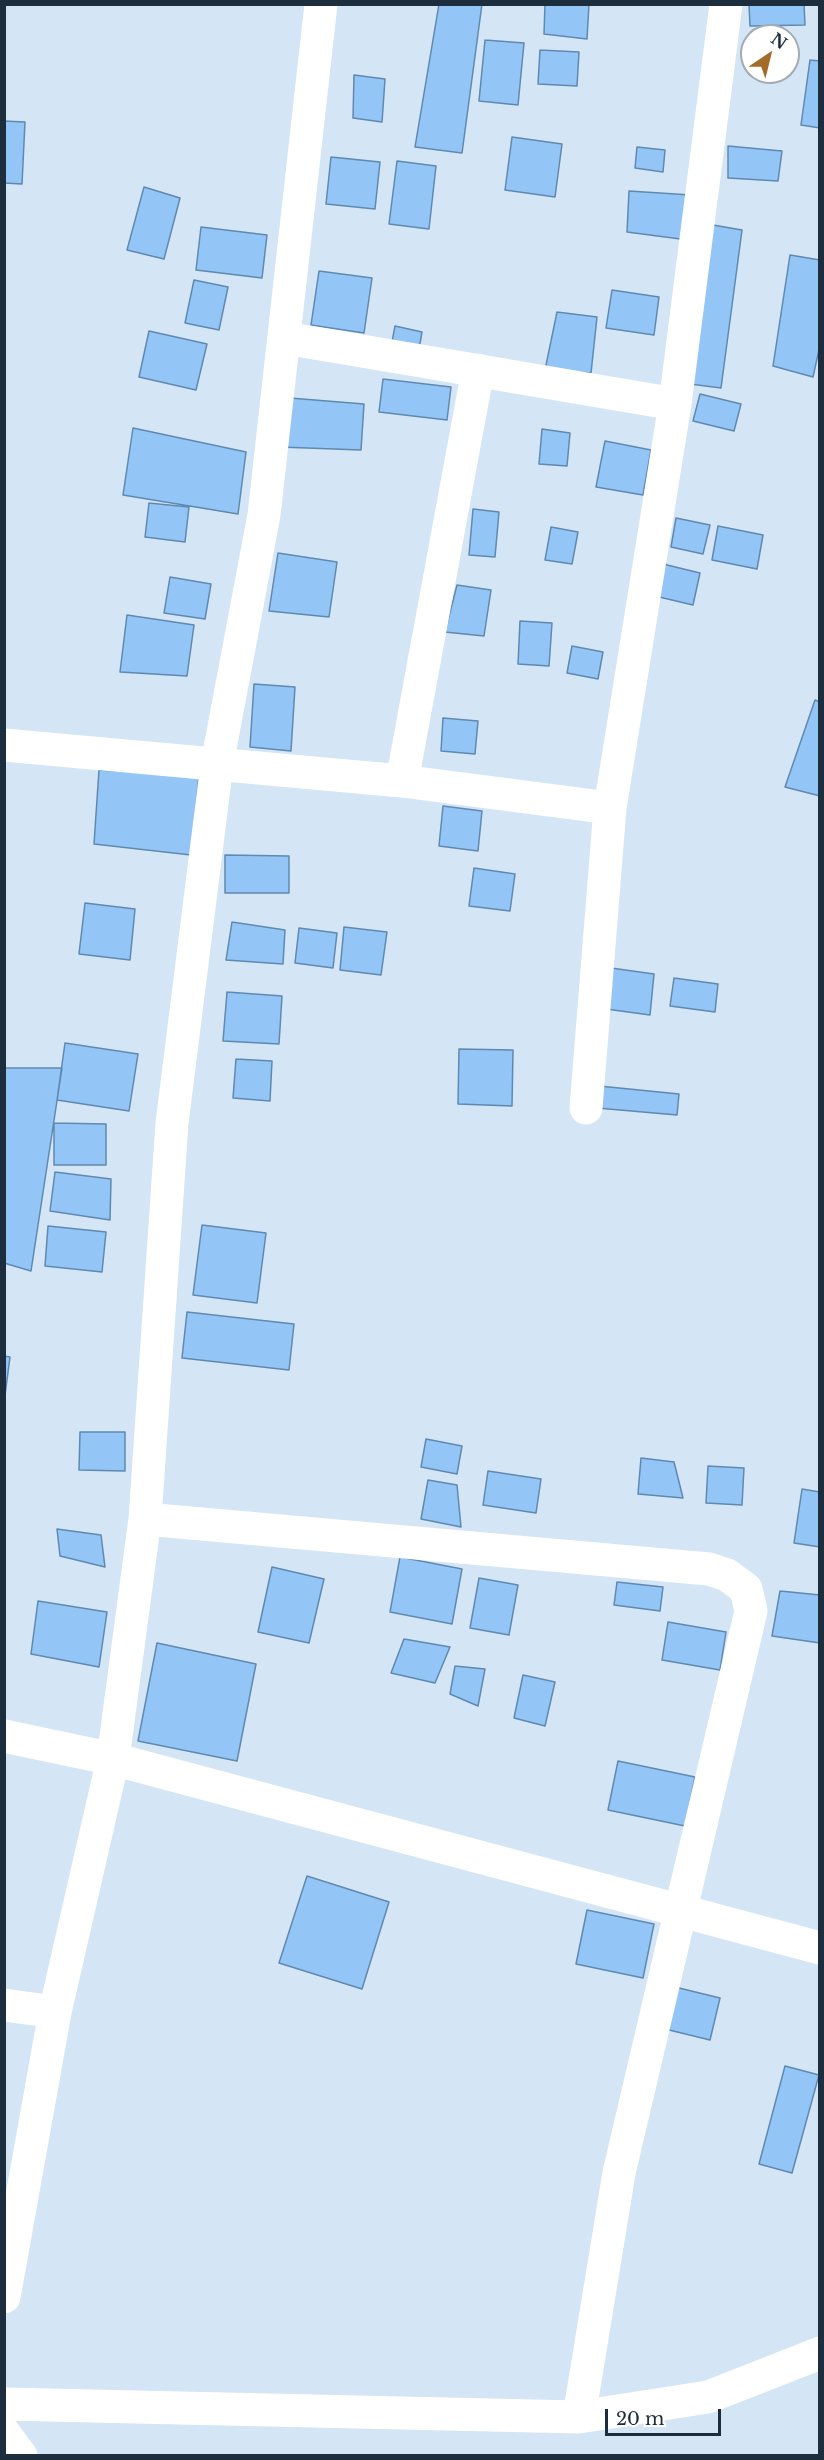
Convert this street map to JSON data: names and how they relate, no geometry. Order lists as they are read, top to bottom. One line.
{"scale_bar":"20 m","north":"top right"}
